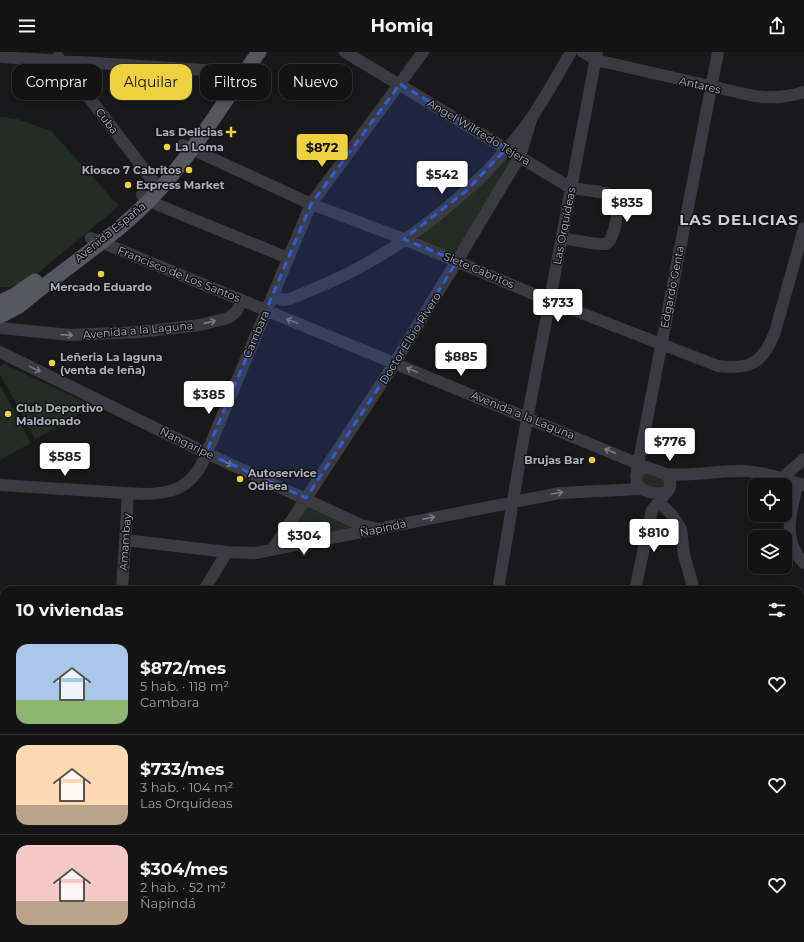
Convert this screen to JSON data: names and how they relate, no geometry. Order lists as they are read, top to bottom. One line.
{"streets":{"main road":["Avenida España"],"street":["Antares","Cuba","Angel Wilfredo Tejera","Las Orquídeas","Siete Cabritos","Francisco de Los Santos","Edgardo Genta","Avenida a la Laguna","Cambara","Doctor Elbio Rivero","Ñangaripe","Ñapindá","Amambay"]},"crossings":[["Antares","Las Orquídeas"],["Antares","Edgardo Genta"],["Cuba","Avenida España"],["Angel Wilfredo Tejera","Las Orquídeas"],["Angel Wilfredo Tejera","Cambara"],["Angel Wilfredo Tejera","Doctor Elbio Rivero"],["Las Orquídeas","Siete Cabritos"],["Las Orquídeas","Avenida a la Laguna"],["Las Orquídeas","Ñapindá"],["Avenida España","Siete Cabritos"],["Avenida España","Francisco de Los Santos"],["Siete Cabritos","Edgardo Genta"],["Siete Cabritos","Cambara"],["Siete Cabritos","Doctor Elbio Rivero"],["Francisco de Los Santos","Avenida a la Laguna"],["Francisco de Los Santos","Cambara"],["Edgardo Genta","Avenida a la Laguna"],["Avenida a la Laguna","Cambara"],["Avenida a la Laguna","Doctor Elbio Rivero"],["Cambara","Ñangaripe"],["Cambara","Amambay"],["Doctor Elbio Rivero","Ñangaripe"],["Doctor Elbio Rivero","Ñapindá"],["Ñangaripe","Ñapindá"],["Ñapindá","Amambay"]],"one_way":["Ñangaripe","Ñapindá"],"districts":["LAS DELICIAS"],"places":{"health":["Las Delicias"],"other":["La Loma","Kiosco 7 Cabritos","Express Market","Mercado Eduardo","Leñeria La laguna (venta de leña)","Club Deportivo Maldonado","Brujas Bar","Autoservice Odisea"]},"page":{"header":"Homiq","chip":["Comprar","Alquilar","Filtros","Nuevo"],"price":["$872","$542","$835","$733","$885","$385","$776","$585","$810","$304"],"heading":"10 viviendas","list":[{"name":"$872/mes","note":"5 hab. · 118 m² · Cambara"},{"name":"$733/mes","note":"3 hab. · 104 m² · Las Orquídeas"},{"name":"$304/mes","note":"2 hab. · 52 m² · Ñapindá"}]}}
